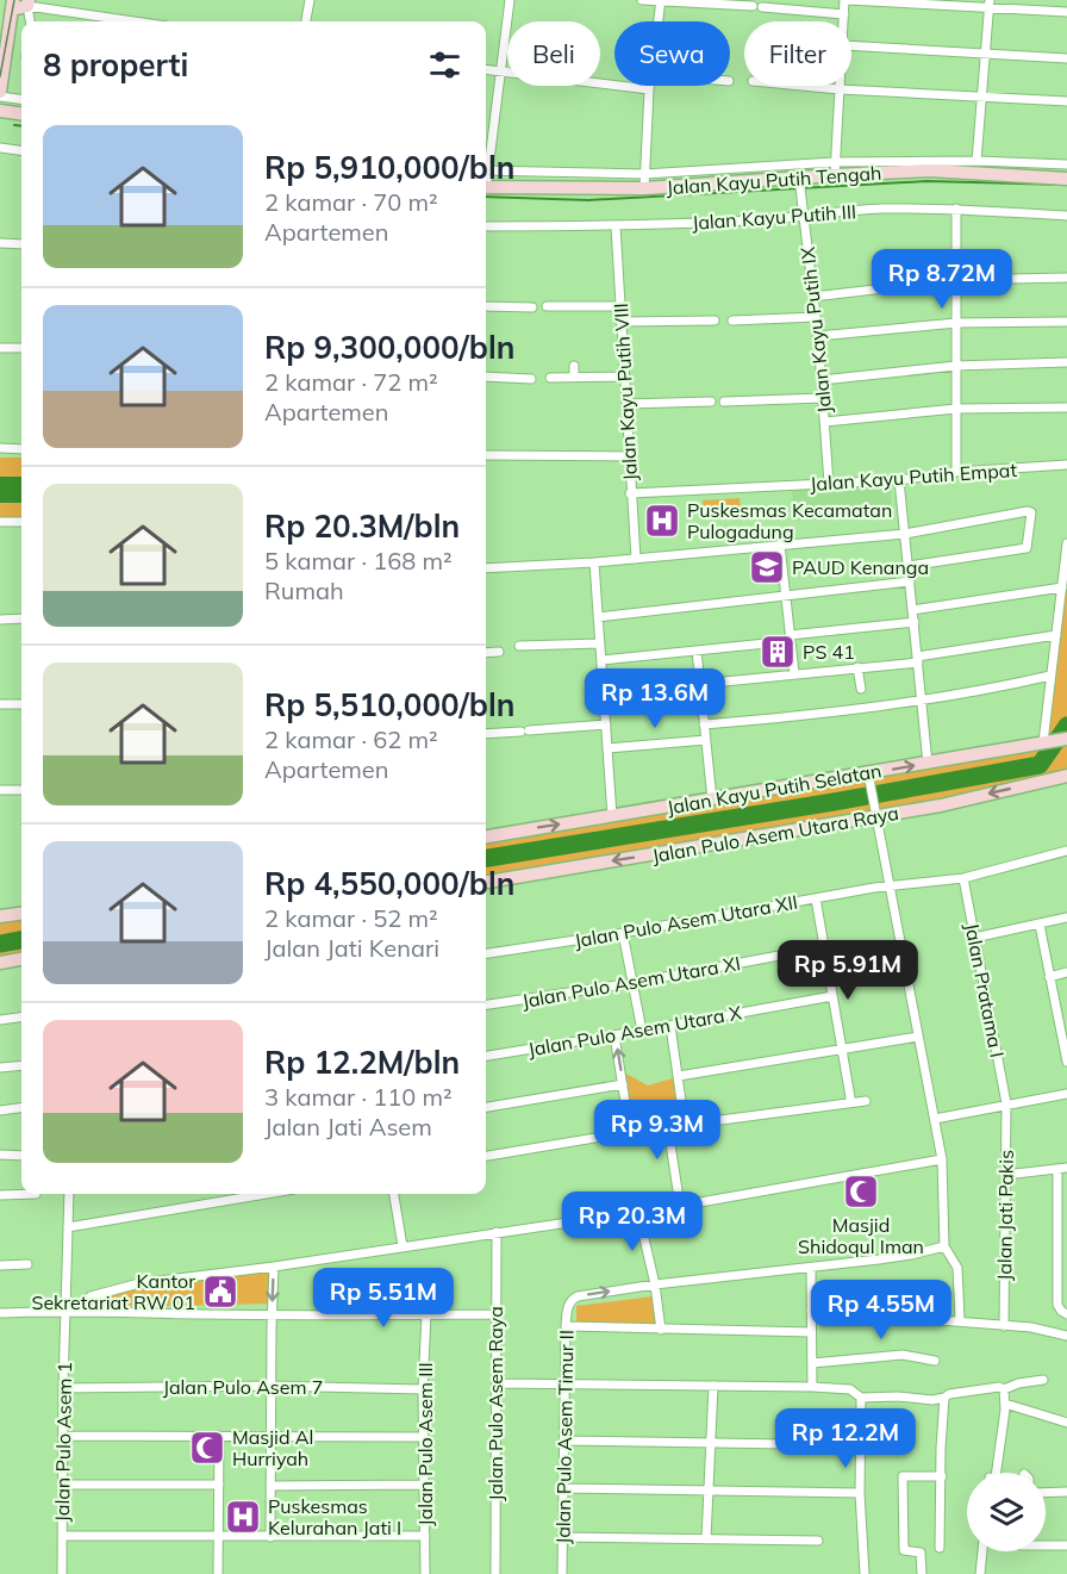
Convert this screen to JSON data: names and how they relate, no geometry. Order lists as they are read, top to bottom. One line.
{"streets":{"street":["Jalan Kayu Putih Tengah","Jalan Kayu Putih III","Jalan Kayu Putih IX","Jalan Kayu Putih VIII","Jalan Kayu Putih Empat","Jalan Kayu Putih Selatan","Jalan Pulo Asem Utara Raya","Jalan Pulo Asem Utara XII","Jalan Pulo Asem Utara XI","Jalan Pratama I","Jalan Pulo Asem Utara X","Jalan Jati Pakis","Jalan Pulo Asem 7","Jalan Pulo Asem Raya","Jalan Pulo Asem Timur II","Jalan Pulo Asem 1","Jalan Pulo Asem III"]},"crossings":[["Jalan Kayu Putih Tengah","Jalan Kayu Putih IX"],["Jalan Kayu Putih III","Jalan Kayu Putih IX"],["Jalan Kayu Putih III","Jalan Kayu Putih VIII"],["Jalan Kayu Putih IX","Jalan Kayu Putih Empat"],["Jalan Kayu Putih VIII","Jalan Kayu Putih Empat"],["Jalan Pulo Asem Utara XII","Jalan Pratama I"],["Jalan Pratama I","Jalan Jati Pakis"],["Jalan Pulo Asem 7","Jalan Pulo Asem 1"],["Jalan Pulo Asem 7","Jalan Pulo Asem III"]],"places":{"hospital":["Puskesmas Kecamatan Pulogadung","Puskesmas Kelurahan Jati I"],"school or university":["PAUD Kenanga"],"building":["PS 41"],"mosque":["Masjid Shidoqul Iman","Masjid Al Hurriyah"],"public building":["Kantor Sekretariat RW 01"]},"page":{"chip":["Beli","Sewa","Filter"],"heading":"8 properti","list":[{"name":"Rp 5,910,000/bln","note":"2 kamar · 70 m² · Apartemen"},{"name":"Rp 9,300,000/bln","note":"2 kamar · 72 m² · Apartemen"},{"name":"Rp 20.3M/bln","note":"5 kamar · 168 m² · Rumah"},{"name":"Rp 5,510,000/bln","note":"2 kamar · 62 m² · Apartemen"},{"name":"Rp 4,550,000/bln","note":"2 kamar · 52 m² · Jalan Jati Kenari"},{"name":"Rp 12.2M/bln","note":"3 kamar · 110 m² · Jalan Jati Asem"}],"price":["Rp 8.72M","Rp 13.6M","Rp 5.91M","Rp 9.3M","Rp 20.3M","Rp 5.51M","Rp 4.55M","Rp 12.2M"]}}
